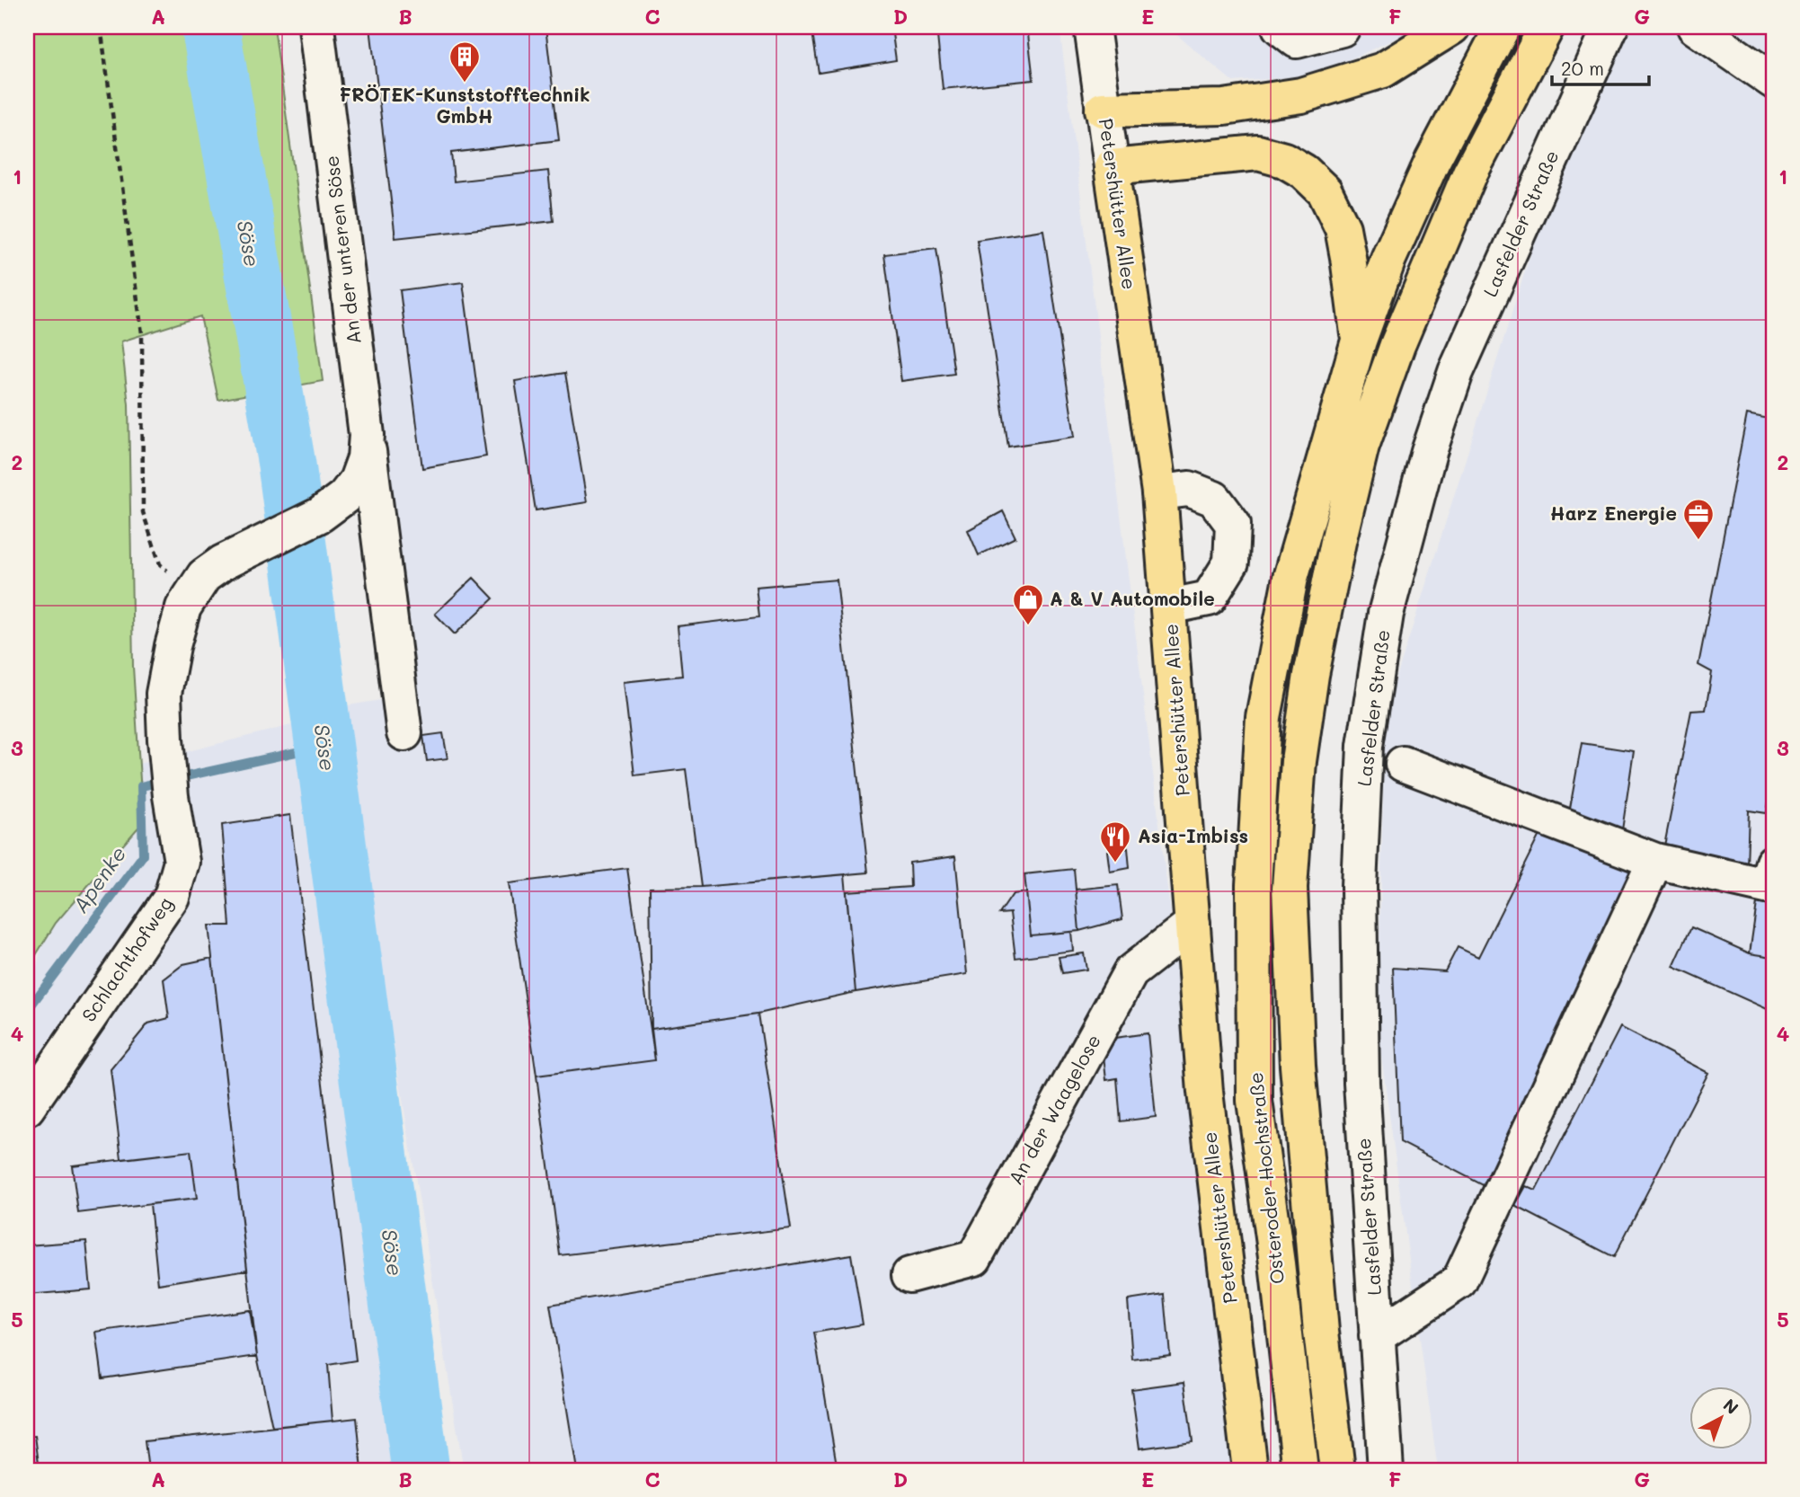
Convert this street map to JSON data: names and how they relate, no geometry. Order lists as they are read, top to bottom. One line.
{"streets":{"main road":["Petershütter Allee","Osteroder Hochstraße"],"street":["Lasfelder Straße","An der unteren Söse","Schlachthofweg","An der Waagelose"]},"crossings":[["Petershütter Allee","An der Waagelose"],["An der unteren Söse","Schlachthofweg"]],"water":["Söse","Apenke"],"places":{"building":["FRÖTEK-Kunststofftechnik GmbH"],"office":["Harz Energie"],"shop":["A & V Automobile"],"restaurant":["Asia-Imbiss"]},"scale_bar":"20 m","north":"top right","grid":{"columns":["A","B","C","D","E","F","G"],"rows":["1","2","3","4","5"]}}
